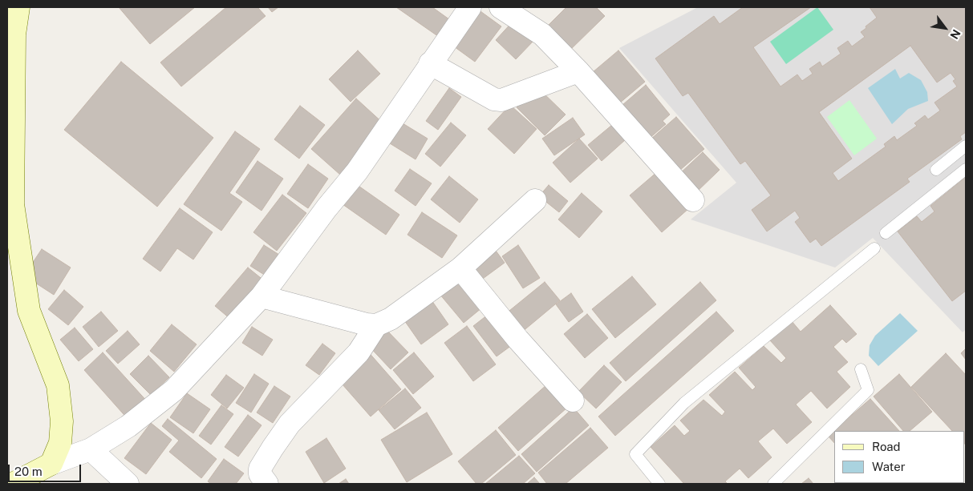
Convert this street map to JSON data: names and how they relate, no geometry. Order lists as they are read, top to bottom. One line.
{"legend":["Road","Water"],"scale_bar":"20 m","north":"bottom right"}
